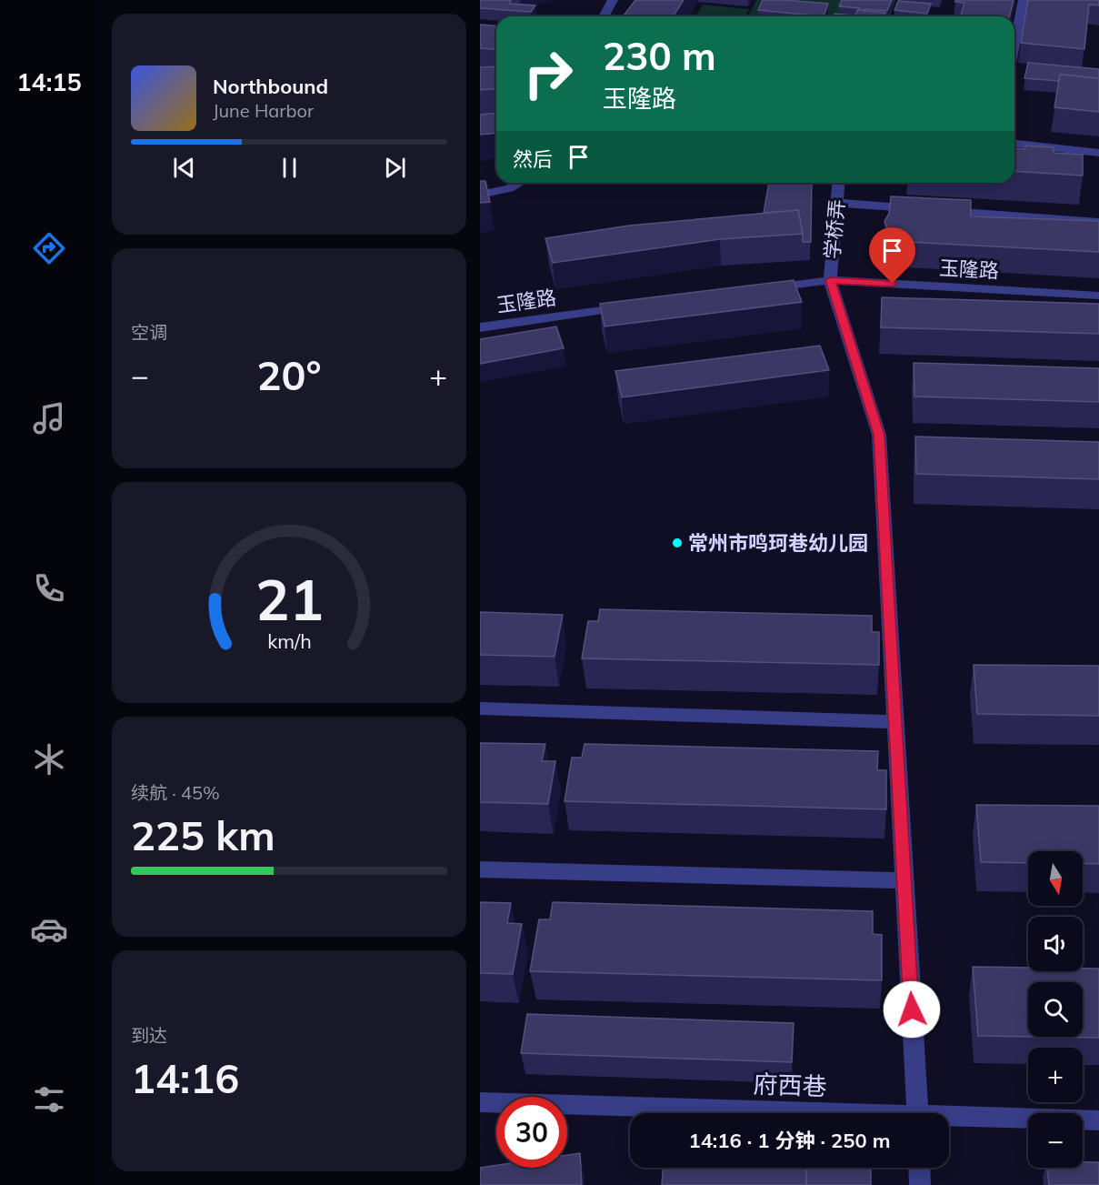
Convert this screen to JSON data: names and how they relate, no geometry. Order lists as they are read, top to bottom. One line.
{"streets":{"street":["学桥弄","玉隆路","府西巷"]},"crossings":[["学桥弄","玉隆路"]],"places":["常州市鸣珂巷幼儿园"],"north":"bottom","page":{"tabs":"14:15","turn":["230 m","玉隆路"],"song":["Northbound","June Harbor"],"then":"然后","tile":["空调",["续航 · 45%","225 km"],["到达","14:16"]],"heat":["−","20°","+"],"map_buttons":["+","−"],"limit":"30","trip":"14:16 · 1 分钟 · 250 m","gauge":["21","km/h"]}}
